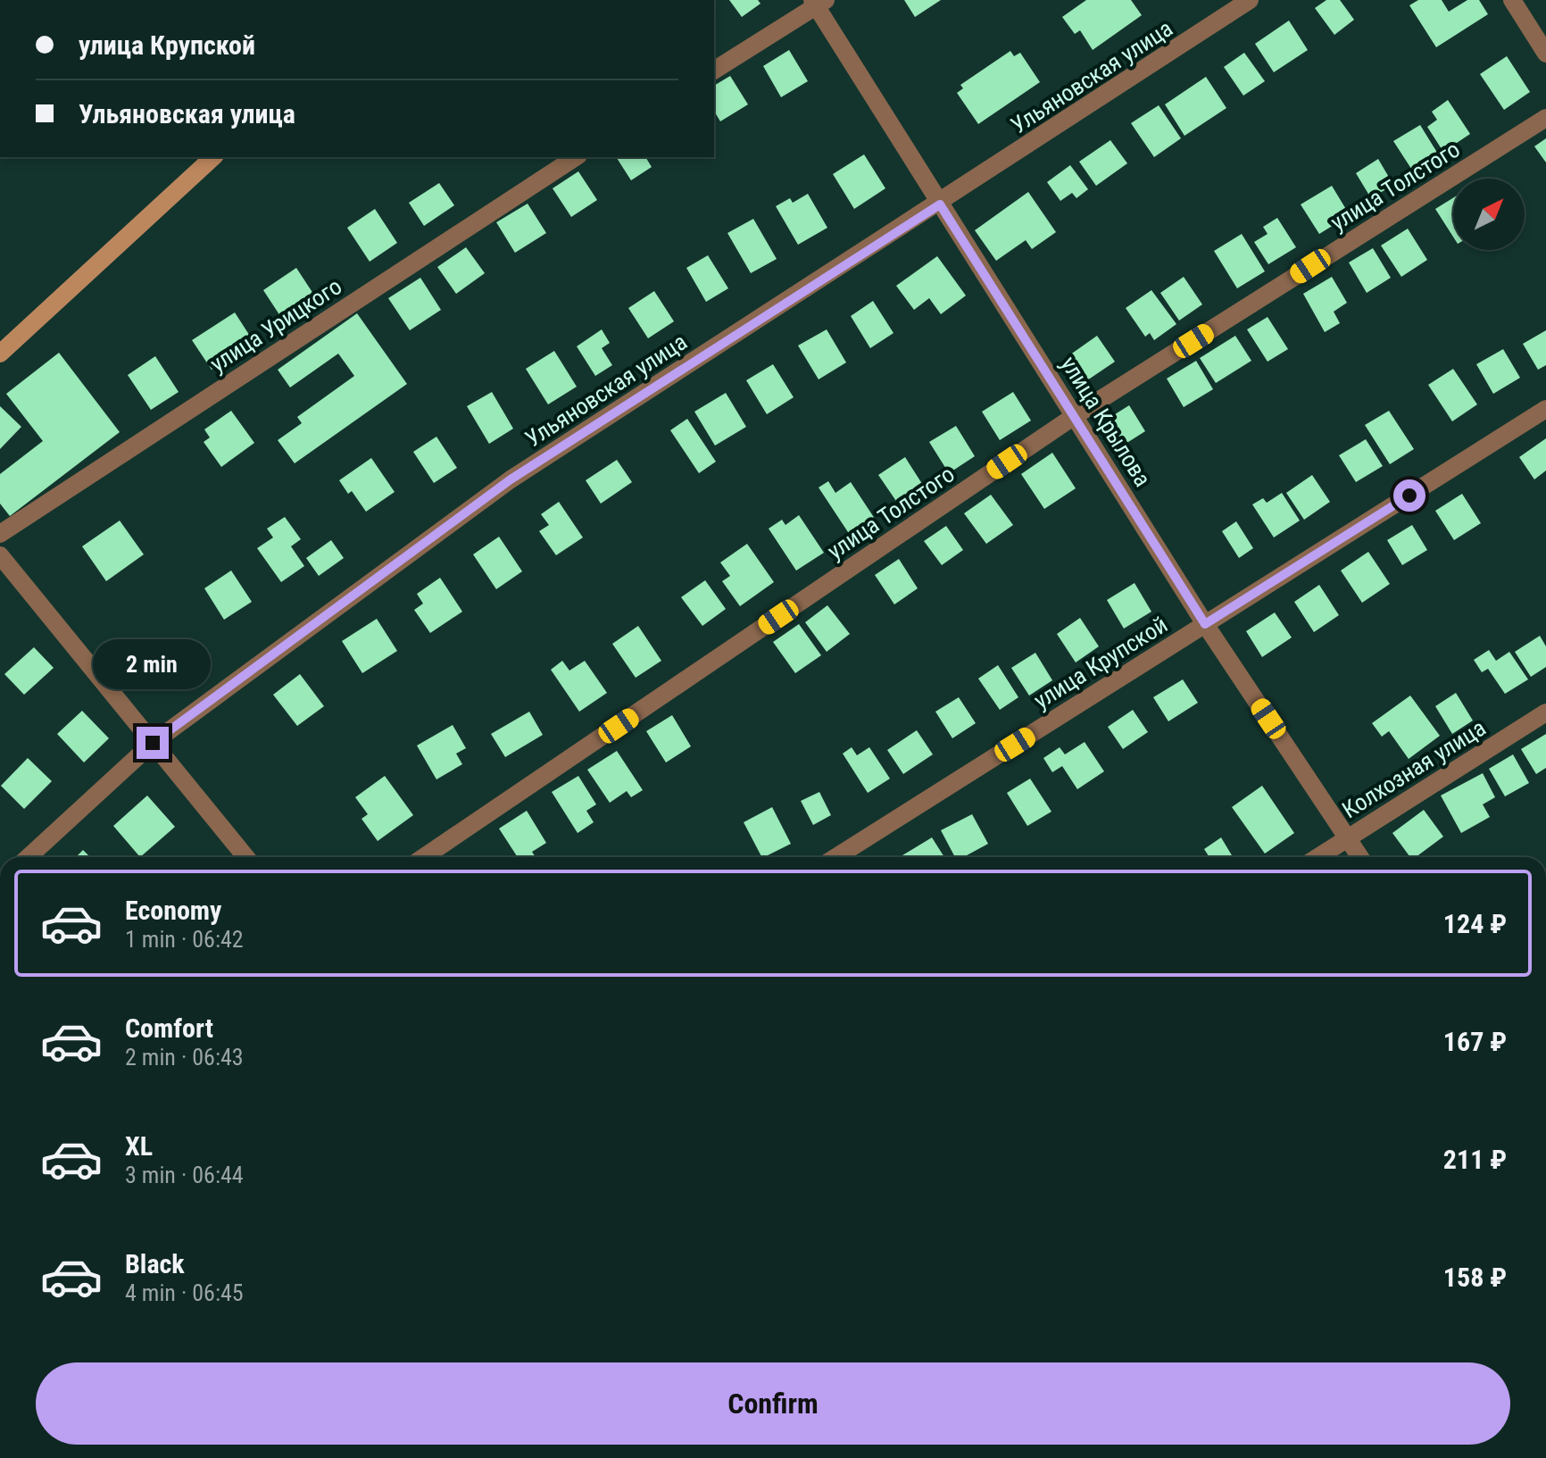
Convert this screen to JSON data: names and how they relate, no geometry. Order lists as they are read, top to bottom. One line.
{"streets":{"street":["Ульяновская улица","улица Толстого","улица Урицкого","улица Крылова","улица Крупской","Колхозная улица"]},"crossings":[["Ульяновская улица","улица Крылова"],["улица Толстого","улица Крылова"],["улица Крылова","улица Крупской"],["улица Крылова","Колхозная улица"]],"north":"top right","page":{"banner":["улица Крупской","Ульяновская улица"],"bubble":"2 min","list":[{"name":"Economy","note":"1 min · 06:42","value":"124 ₽"},{"name":"Comfort","note":"2 min · 06:43","value":"167 ₽"},{"name":"XL","note":"3 min · 06:44","value":"211 ₽"},{"name":"Black","note":"4 min · 06:45","value":"158 ₽"}],"buttons":"Confirm"}}
